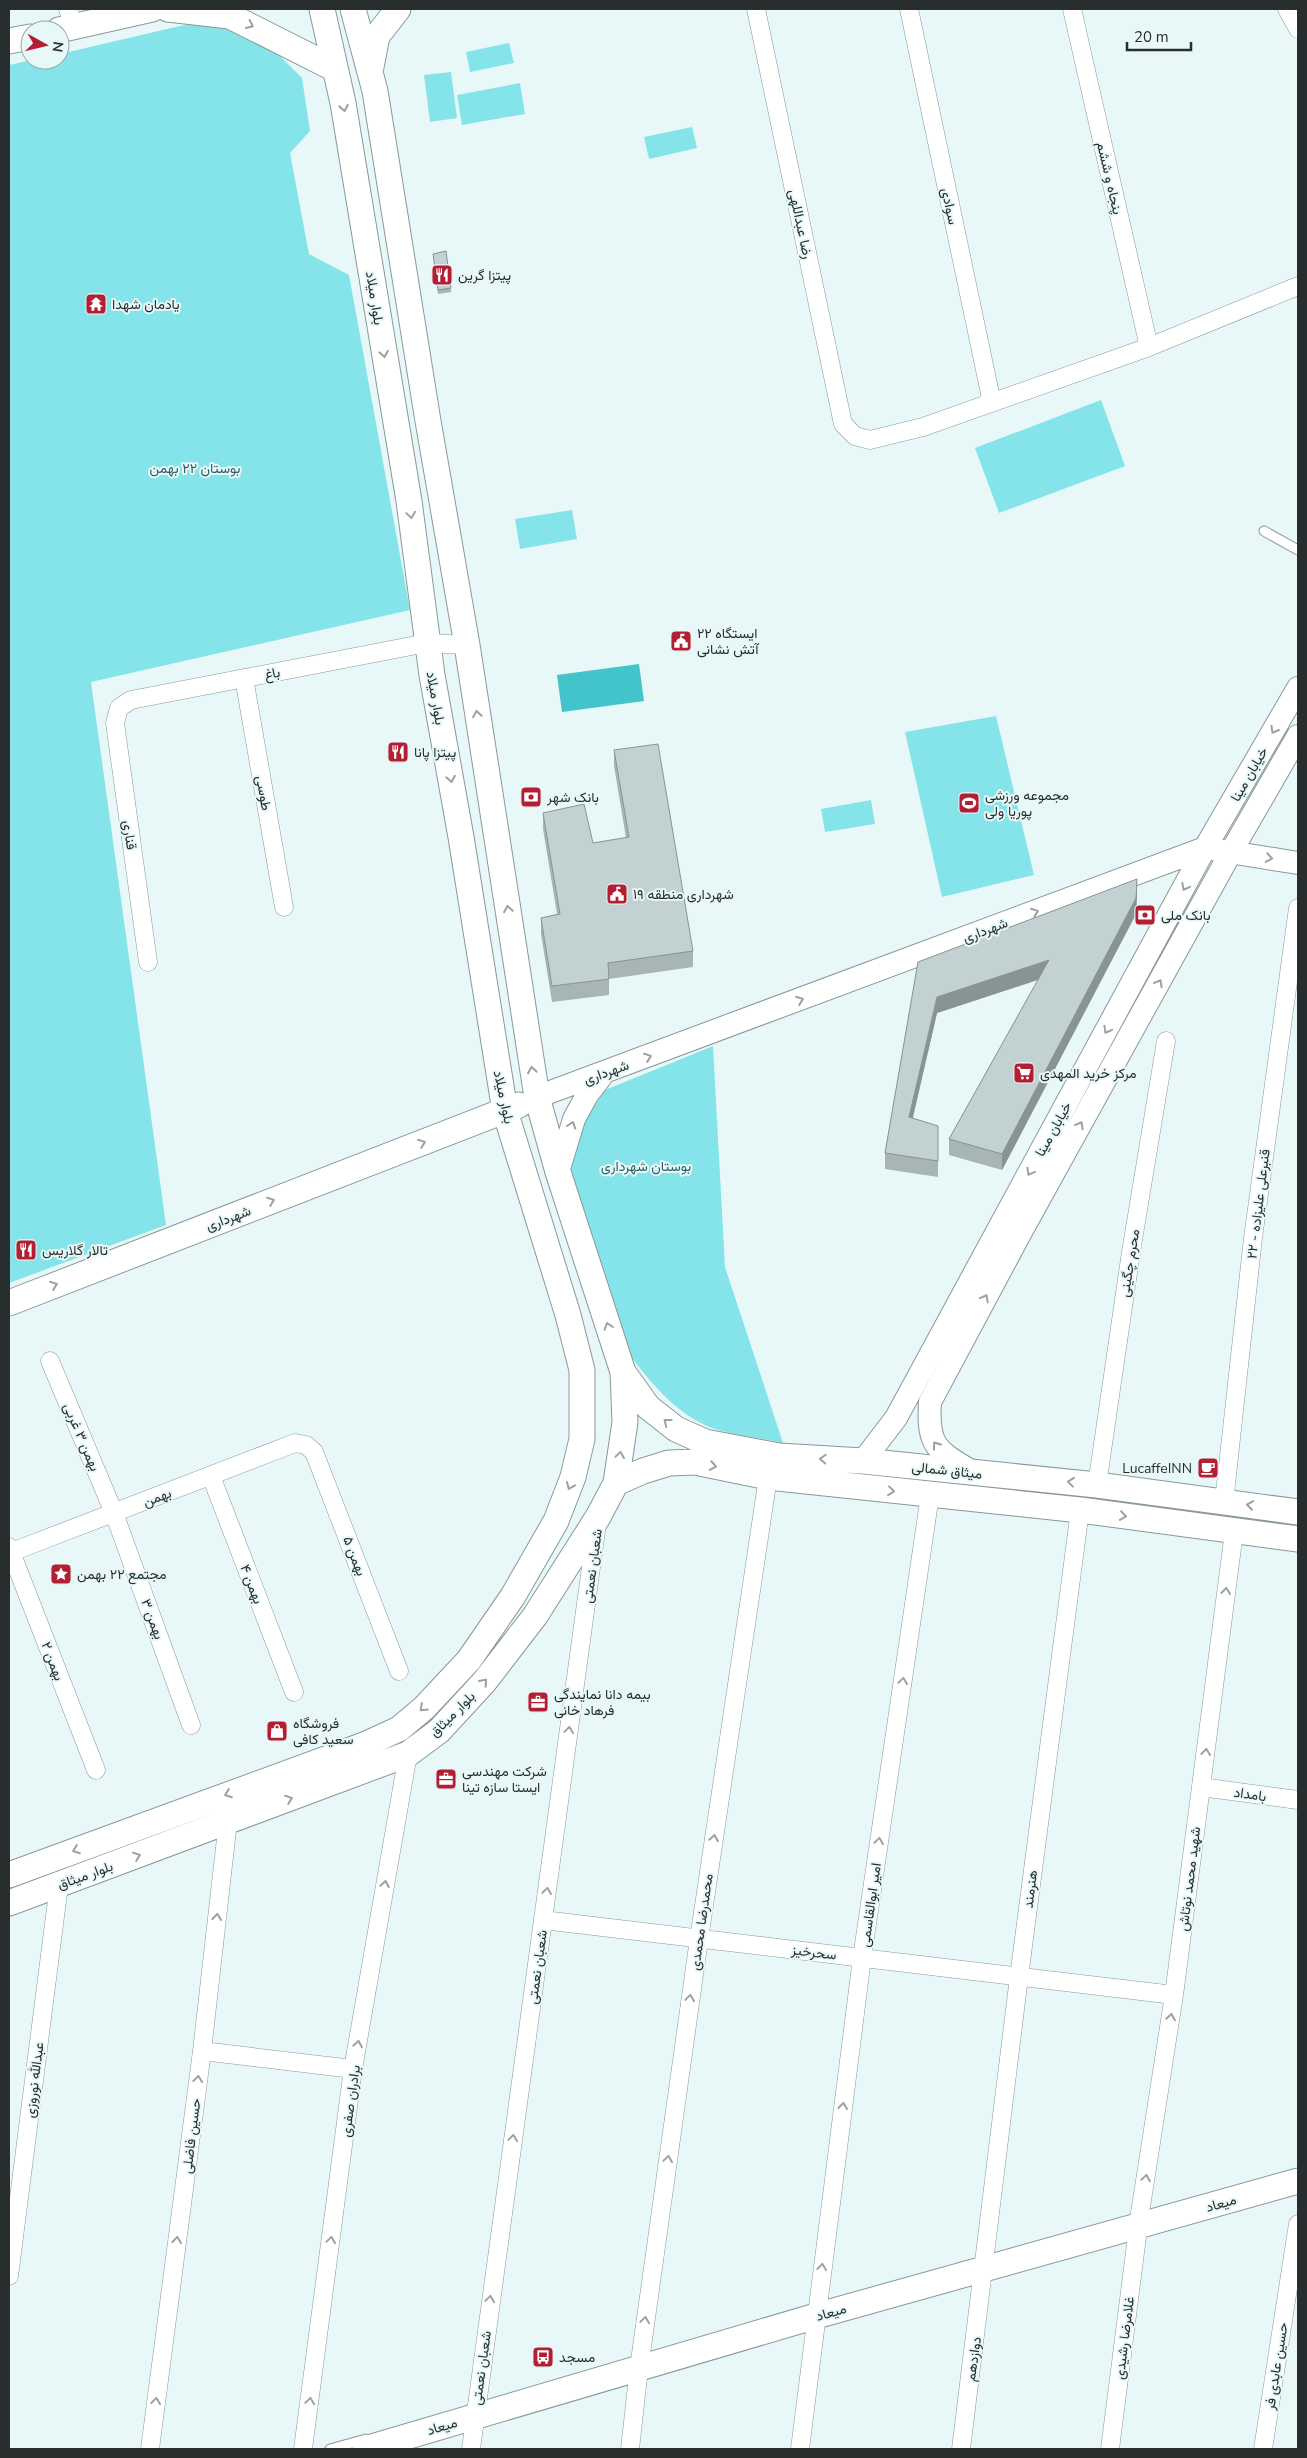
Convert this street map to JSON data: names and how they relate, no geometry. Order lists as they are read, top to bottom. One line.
{"streets":{"main road":["بلوار میلاد","شهرداری","میثاق شمالی","بلوار میثاق","میعاد"],"street":["پنجاه و ششم","سوادی","رضا عبداللهی","باغ","خیابان مینا","طوسی","قناری","قنبرعلی علیزاده - ۲۲","محرم چگینی","بهمن ۳ غربی","بهمن","بهمن ۵","شعبان نعمتی","بهمن ۴","بهمن ۳","بهمن ۲","بامداد","شهید محمد نوتاش","هنرمند","امیر ابوالقاسمی","محمدرضا محمدی","سحرخیز","عبدالله نوروزی","برادران صفری","حسین فاضلی","غلامرضا رشیدی","دوازدهم","حسین عابدی‌ فر"]},"crossings":[["سوادی","رضا عبداللهی"],["بلوار میلاد","باغ"],["بلوار میلاد","شهرداری"],["بلوار میلاد","بلوار میثاق"],["باغ","طوسی"],["باغ","قناری"],["خیابان مینا","شهرداری"],["خیابان مینا","میثاق شمالی"],["قنبرعلی علیزاده - ۲۲","میثاق شمالی"],["محرم چگینی","میثاق شمالی"],["بهمن ۳ غربی","بهمن"],["بهمن ۳ غربی","بهمن ۳"],["میثاق شمالی","بلوار میثاق"],["میثاق شمالی","شهید محمد نوتاش"],["میثاق شمالی","هنرمند"],["میثاق شمالی","امیر ابوالقاسمی"],["میثاق شمالی","محمدرضا محمدی"],["بهمن","بهمن ۵"],["بهمن","بهمن ۴"],["بهمن","بهمن ۳"],["بهمن","بهمن ۲"],["شعبان نعمتی","بلوار میثاق"],["شعبان نعمتی","سحرخیز"],["شعبان نعمتی","میعاد"],["بلوار میثاق","عبدالله نوروزی"],["بلوار میثاق","برادران صفری"],["بلوار میثاق","حسین فاضلی"],["بامداد","شهید محمد نوتاش"],["شهید محمد نوتاش","سحرخیز"],["شهید محمد نوتاش","میعاد"],["شهید محمد نوتاش","غلامرضا رشیدی"],["هنرمند","سحرخیز"],["هنرمند","میعاد"],["هنرمند","دوازدهم"],["امیر ابوالقاسمی","سحرخیز"],["امیر ابوالقاسمی","میعاد"],["محمدرضا محمدی","سحرخیز"],["محمدرضا محمدی","میعاد"],["میعاد","غلامرضا رشیدی"],["میعاد","دوازدهم"]],"one_way":["شهرداری","شعبان نعمتی","شهید محمد نوتاش","امیر ابوالقاسمی","محمدرضا محمدی","برادران صفری","حسین فاضلی"],"parks":["بوستان ۲۲ بهمن","بوستان شهرداری"],"places":{"restaurant":["پیتزا گرین","پیتزا پانا","تالار گلاریس"],"temple":["یادمان شهدا"],"public building":["ایستگاه ۲۲ آتش نشانی","شهرداری منطقه ۱۹"],"bank":["بانک شهر","بانک ملی"],"sports":["مجموعه ورزشی پوریا ولی"],"supermarket":["مرکز خرید المهدی"],"cafe":["LucaffeINN"],"place":["مجتمع ۲۲ بهمن"],"office":["بیمه دانا نمایندگی فرهاد خانی","شرکت مهندسی ایستا سازه تینا"],"shop":["فروشگاه سعید کافی"],"bus stop":["مسجد"]},"scale_bar":"20 m","north":"right"}
